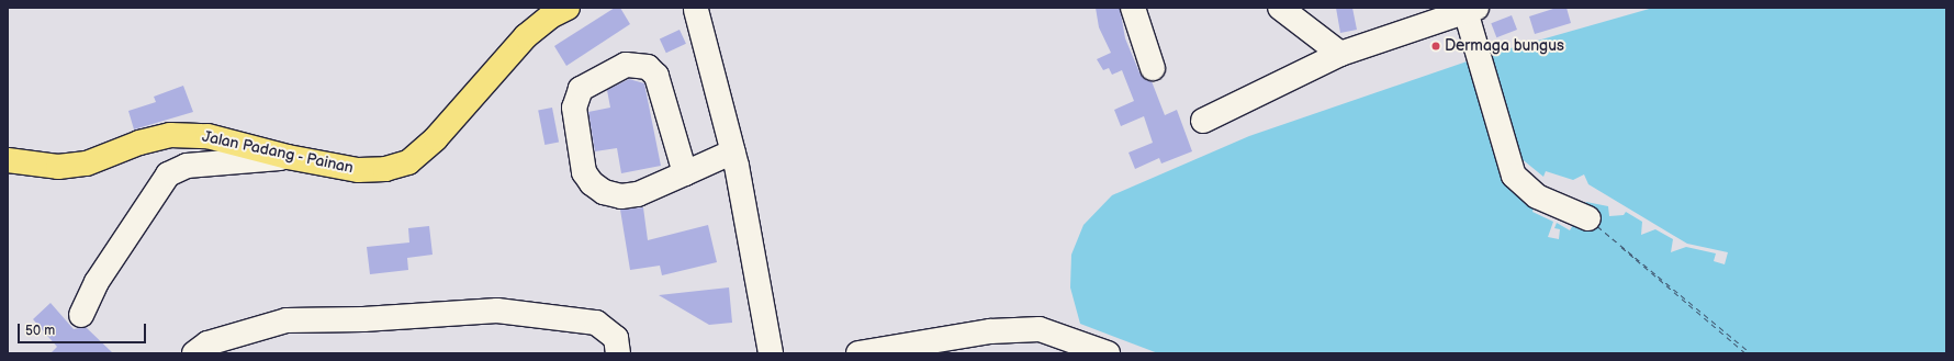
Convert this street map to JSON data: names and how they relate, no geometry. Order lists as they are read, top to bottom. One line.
{"streets":{"highway":["Jalan Padang - Painan"]},"places":["Dermaga bungus"],"scale_bar":"50 m"}
